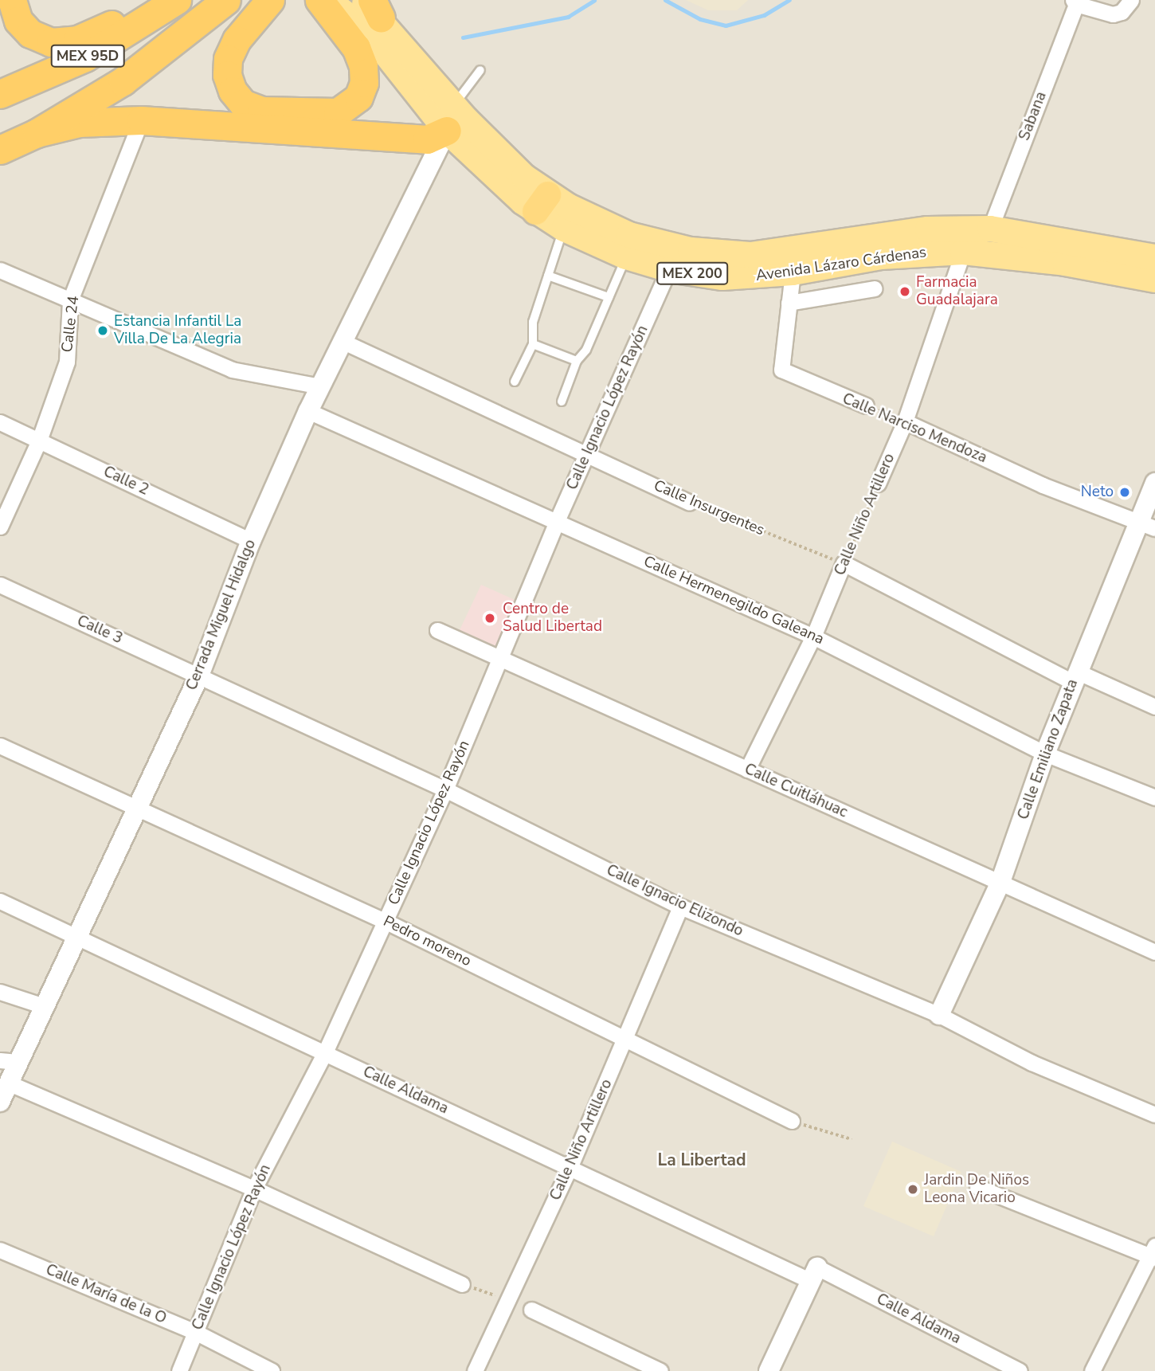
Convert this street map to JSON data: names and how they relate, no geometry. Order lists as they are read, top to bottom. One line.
{"streets":{"highway":["MEX 95D"],"main road":["Avenida Lázaro Cárdenas","MEX 200"],"street":["Sabana","Calle 24","Calle Ignacio López Rayón","Calle Narciso Mendoza","Calle 2","Calle Insurgentes","Calle Niño Artillero","Calle Hermenegildo Galeana","Cerrada Miguel Hidalgo","Calle 3","Calle Emiliano Zapata","Calle Cuitláhuac","Calle Ignacio Elizondo","Pedro moreno","Calle Aldama","Calle María de la O"]},"crossings":[["Sabana","Avenida Lázaro Cárdenas"],["Avenida Lázaro Cárdenas","Calle Ignacio López Rayón"],["Avenida Lázaro Cárdenas","Calle Narciso Mendoza"],["Avenida Lázaro Cárdenas","Calle Niño Artillero"],["Avenida Lázaro Cárdenas","Cerrada Miguel Hidalgo"],["Calle 24","Calle 2"],["Calle Ignacio López Rayón","Calle Insurgentes"],["Calle Ignacio López Rayón","Calle Hermenegildo Galeana"],["Calle Ignacio López Rayón","Calle Cuitláhuac"],["Calle Ignacio López Rayón","Calle Ignacio Elizondo"],["Calle Ignacio López Rayón","Pedro moreno"],["Calle Ignacio López Rayón","Calle Aldama"],["Calle Ignacio López Rayón","Calle María de la O"],["Calle Narciso Mendoza","Calle Niño Artillero"],["Calle Narciso Mendoza","Calle Emiliano Zapata"],["Calle 2","Cerrada Miguel Hidalgo"],["Calle Insurgentes","Calle Niño Artillero"],["Calle Insurgentes","Cerrada Miguel Hidalgo"],["Calle Niño Artillero","Calle Hermenegildo Galeana"],["Calle Niño Artillero","Calle Cuitláhuac"],["Calle Niño Artillero","Calle Ignacio Elizondo"],["Calle Niño Artillero","Pedro moreno"],["Calle Niño Artillero","Calle Aldama"],["Calle Hermenegildo Galeana","Cerrada Miguel Hidalgo"],["Calle Hermenegildo Galeana","Calle Emiliano Zapata"],["Cerrada Miguel Hidalgo","Calle 3"],["Cerrada Miguel Hidalgo","Calle Ignacio Elizondo"],["Cerrada Miguel Hidalgo","Pedro moreno"],["Cerrada Miguel Hidalgo","Calle Aldama"],["Calle 3","Calle Ignacio Elizondo"],["Calle Emiliano Zapata","Calle Cuitláhuac"],["Calle Emiliano Zapata","Calle Ignacio Elizondo"]],"districts":["La Libertad"],"places":["Farmacia Guadalajara","Estancia Infantil La Villa De La Alegria","Neto","Centro de Salud Libertad","Jardin De Niños Leona Vicario"]}
